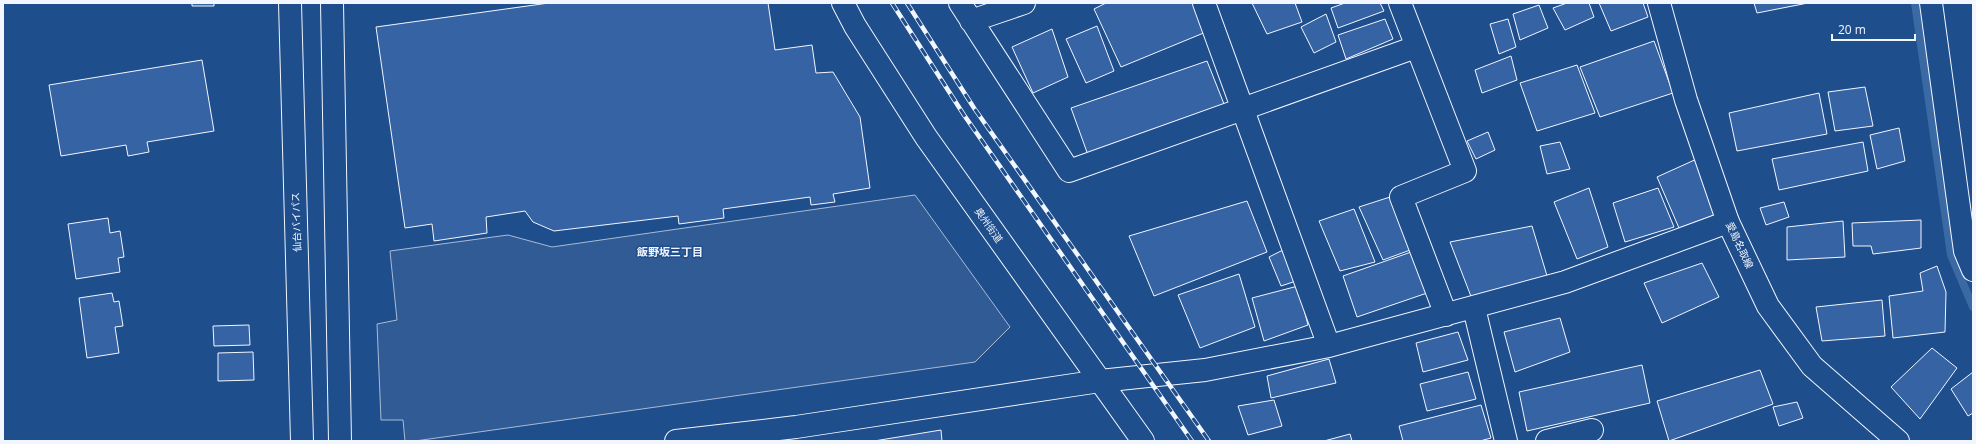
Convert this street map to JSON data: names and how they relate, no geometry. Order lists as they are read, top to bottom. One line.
{"streets":{"main road":["仙台バイパス","奥州街道","愛島名取線"]},"districts":["飯野坂三丁目"],"scale_bar":"20 m"}
